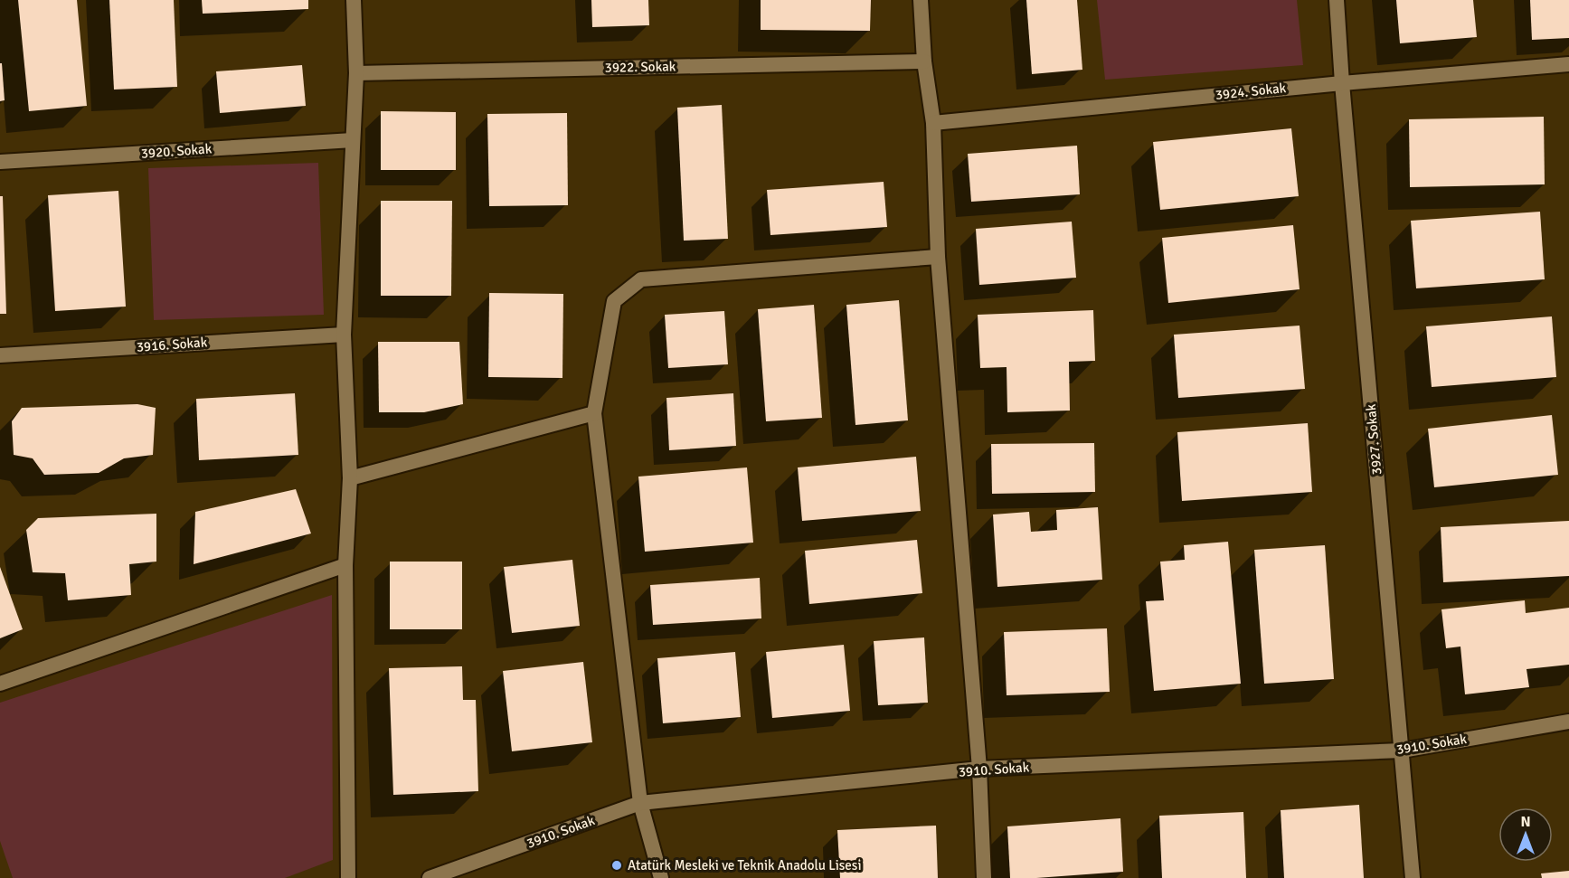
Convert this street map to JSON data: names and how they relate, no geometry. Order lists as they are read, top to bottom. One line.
{"streets":{"street":["3922. Sokak","3924. Sokak","3920. Sokak","3916. Sokak","3927. Sokak","3910. Sokak"]},"crossings":[["3924. Sokak","3927. Sokak"],["3927. Sokak","3910. Sokak"]],"places":["Atatürk Mesleki ve Teknik Anadolu Lisesi"],"north":"top"}
